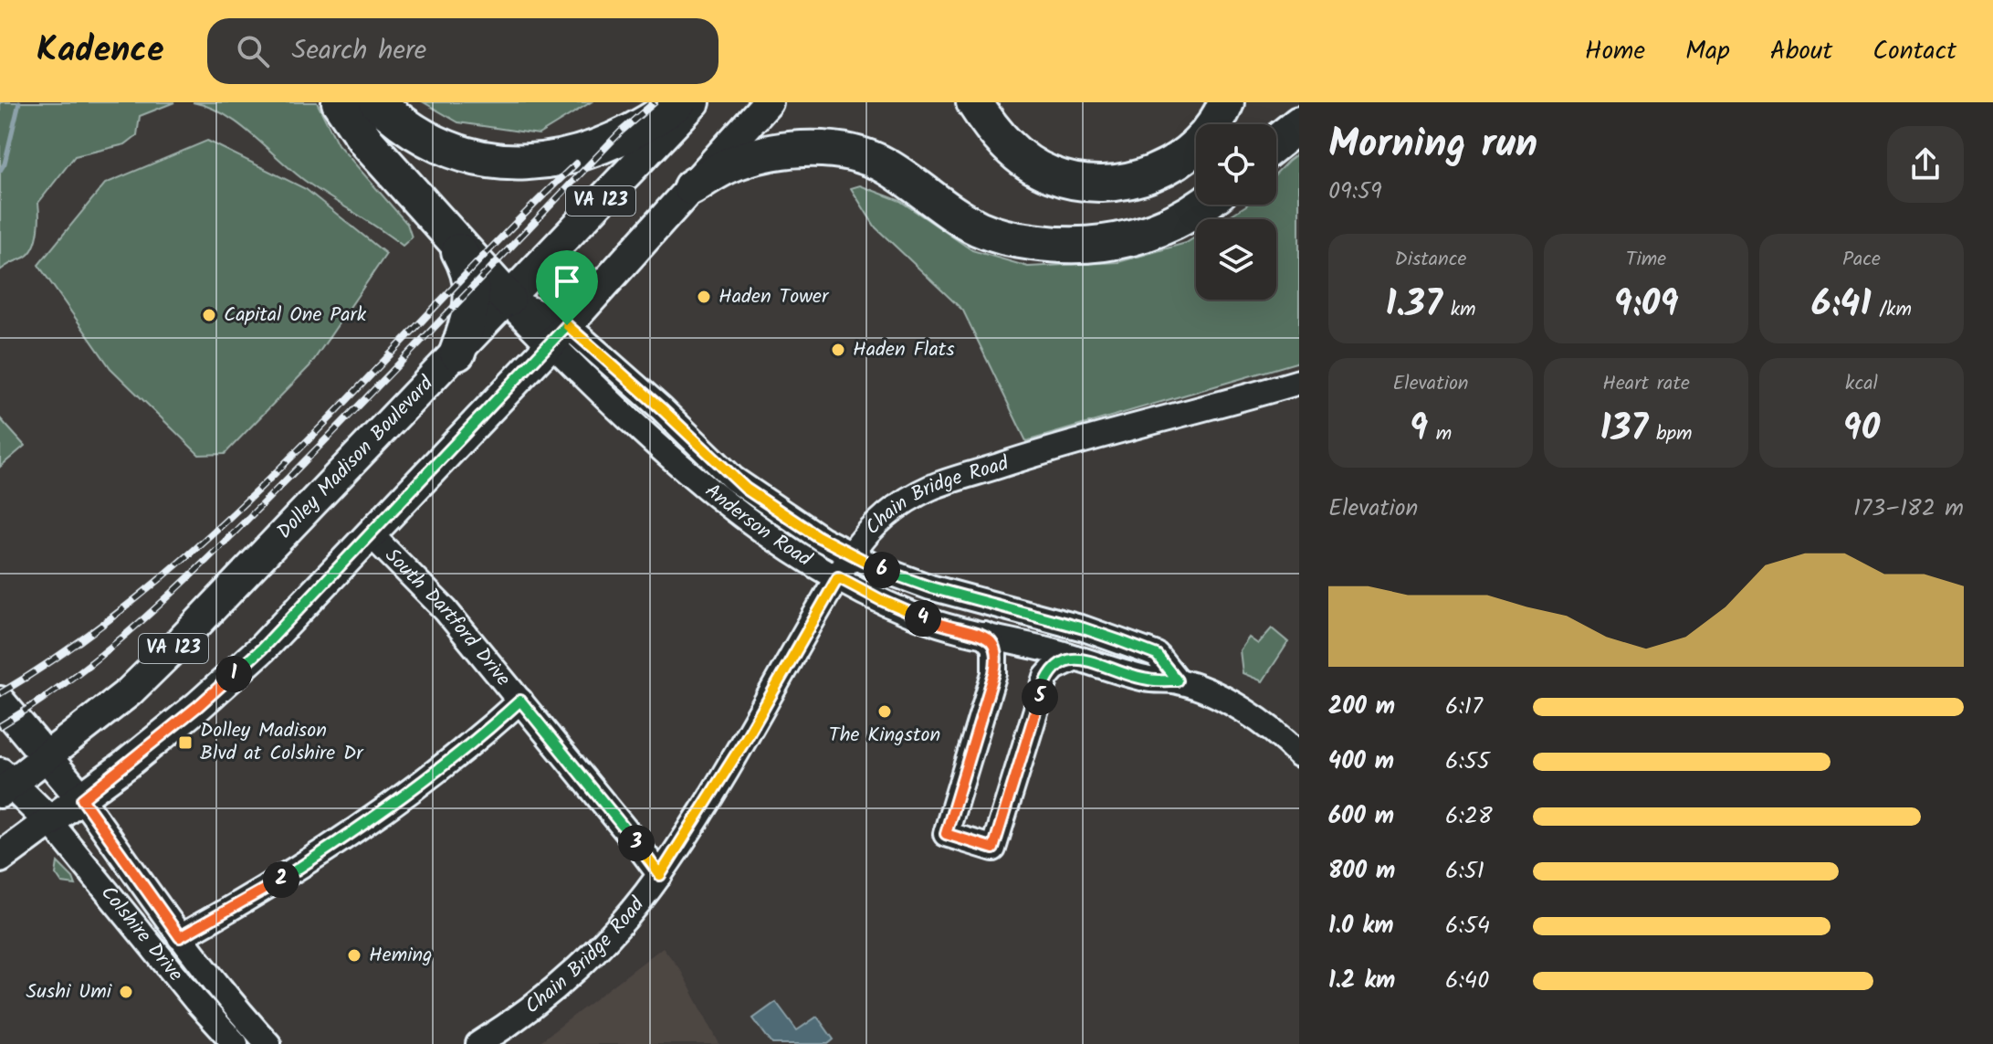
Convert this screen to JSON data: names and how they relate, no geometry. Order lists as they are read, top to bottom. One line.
{"streets":{"main road":["VA 123","Dolley Madison Boulevard"],"street":["Chain Bridge Road","Anderson Road","South Dartford Drive","Colshire Drive"]},"crossings":[["VA 123","Anderson Road"],["VA 123","South Dartford Drive"],["VA 123","Colshire Drive"],["Chain Bridge Road","Anderson Road"],["Chain Bridge Road","South Dartford Drive"]],"places":{"other":["Haden Tower","Capital One Park","Haden Flats","The Kingston","Heming","Sushi Umi"],"transit":["Dolley Madison Blvd at Colshire Dr"]},"page":{"header":"Kadence","search":"Search here","nav":["Home","Map","About","Contact"],"heading":["Morning run","09:59"],"stats":[["Distance","1.37 km"],["Time","9:09"],["Pace","6:41 /km"],["Elevation","9 m"],["Heart rate","137 bpm"],["kcal","90"]],"chart":["Elevation","173–182 m"],"pins":["6","4","1","5","3","2"],"list":[{"name":"200 m","note":"6:17"},{"name":"400 m","note":"6:55"},{"name":"600 m","note":"6:28"},{"name":"800 m","note":"6:51"},{"name":"1.0 km","note":"6:54"},{"name":"1.2 km","note":"6:40"}]}}
